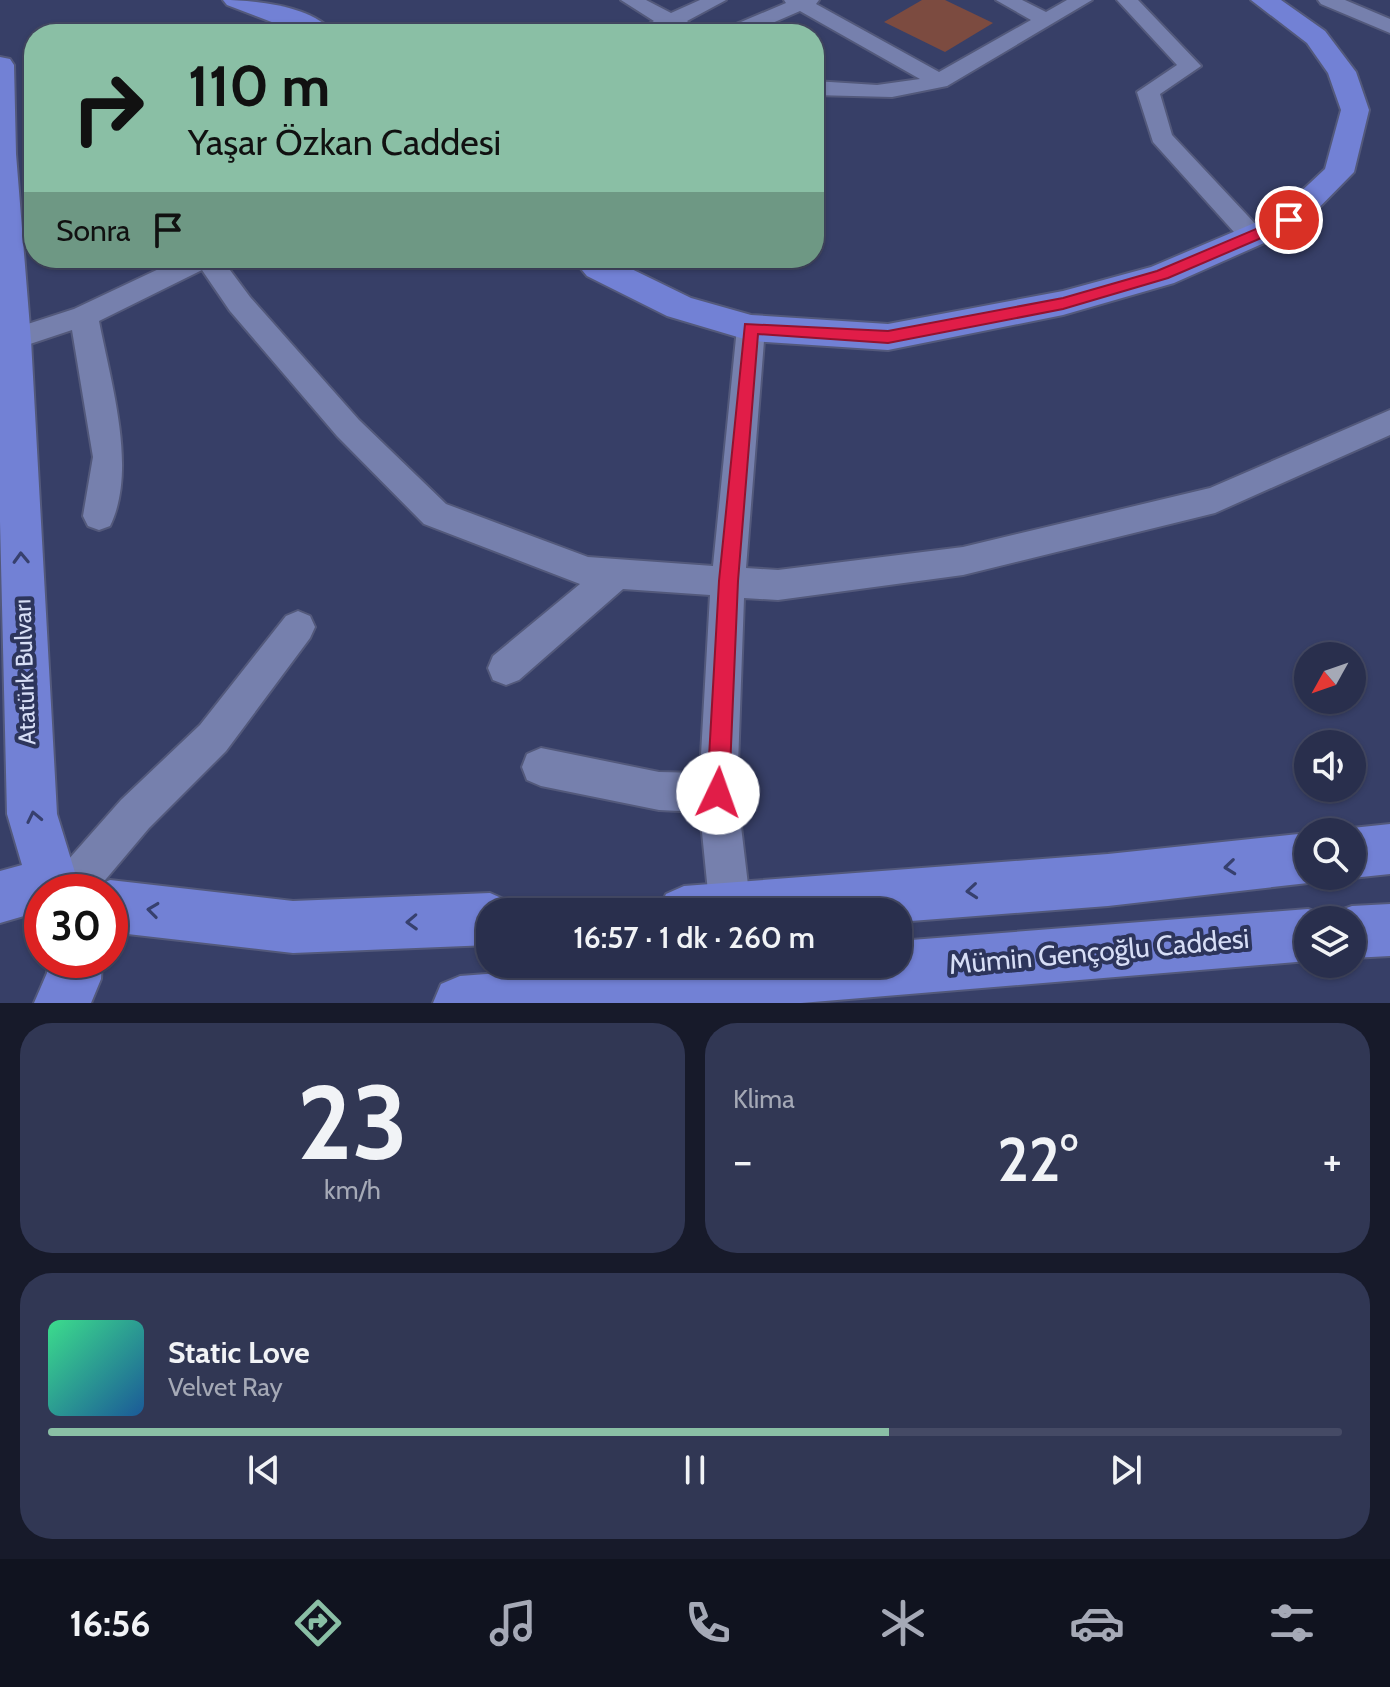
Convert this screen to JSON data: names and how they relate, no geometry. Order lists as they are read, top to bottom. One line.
{"streets":{"main road":["Atatürk Bulvarı","Mümin Gençoğlu Caddesi"]},"one_way":["Atatürk Bulvarı"],"north":"bottom left","page":{"turn":["110 m","Yaşar Özkan Caddesi"],"then":"Sonra","limit":"30","trip":"16:57 · 1 dk · 260 m","tile":[["23","km/h"],"Klima"],"heat":["−","22°","+"],"song":["Static Love","Velvet Ray"],"tabs":"16:56"}}
